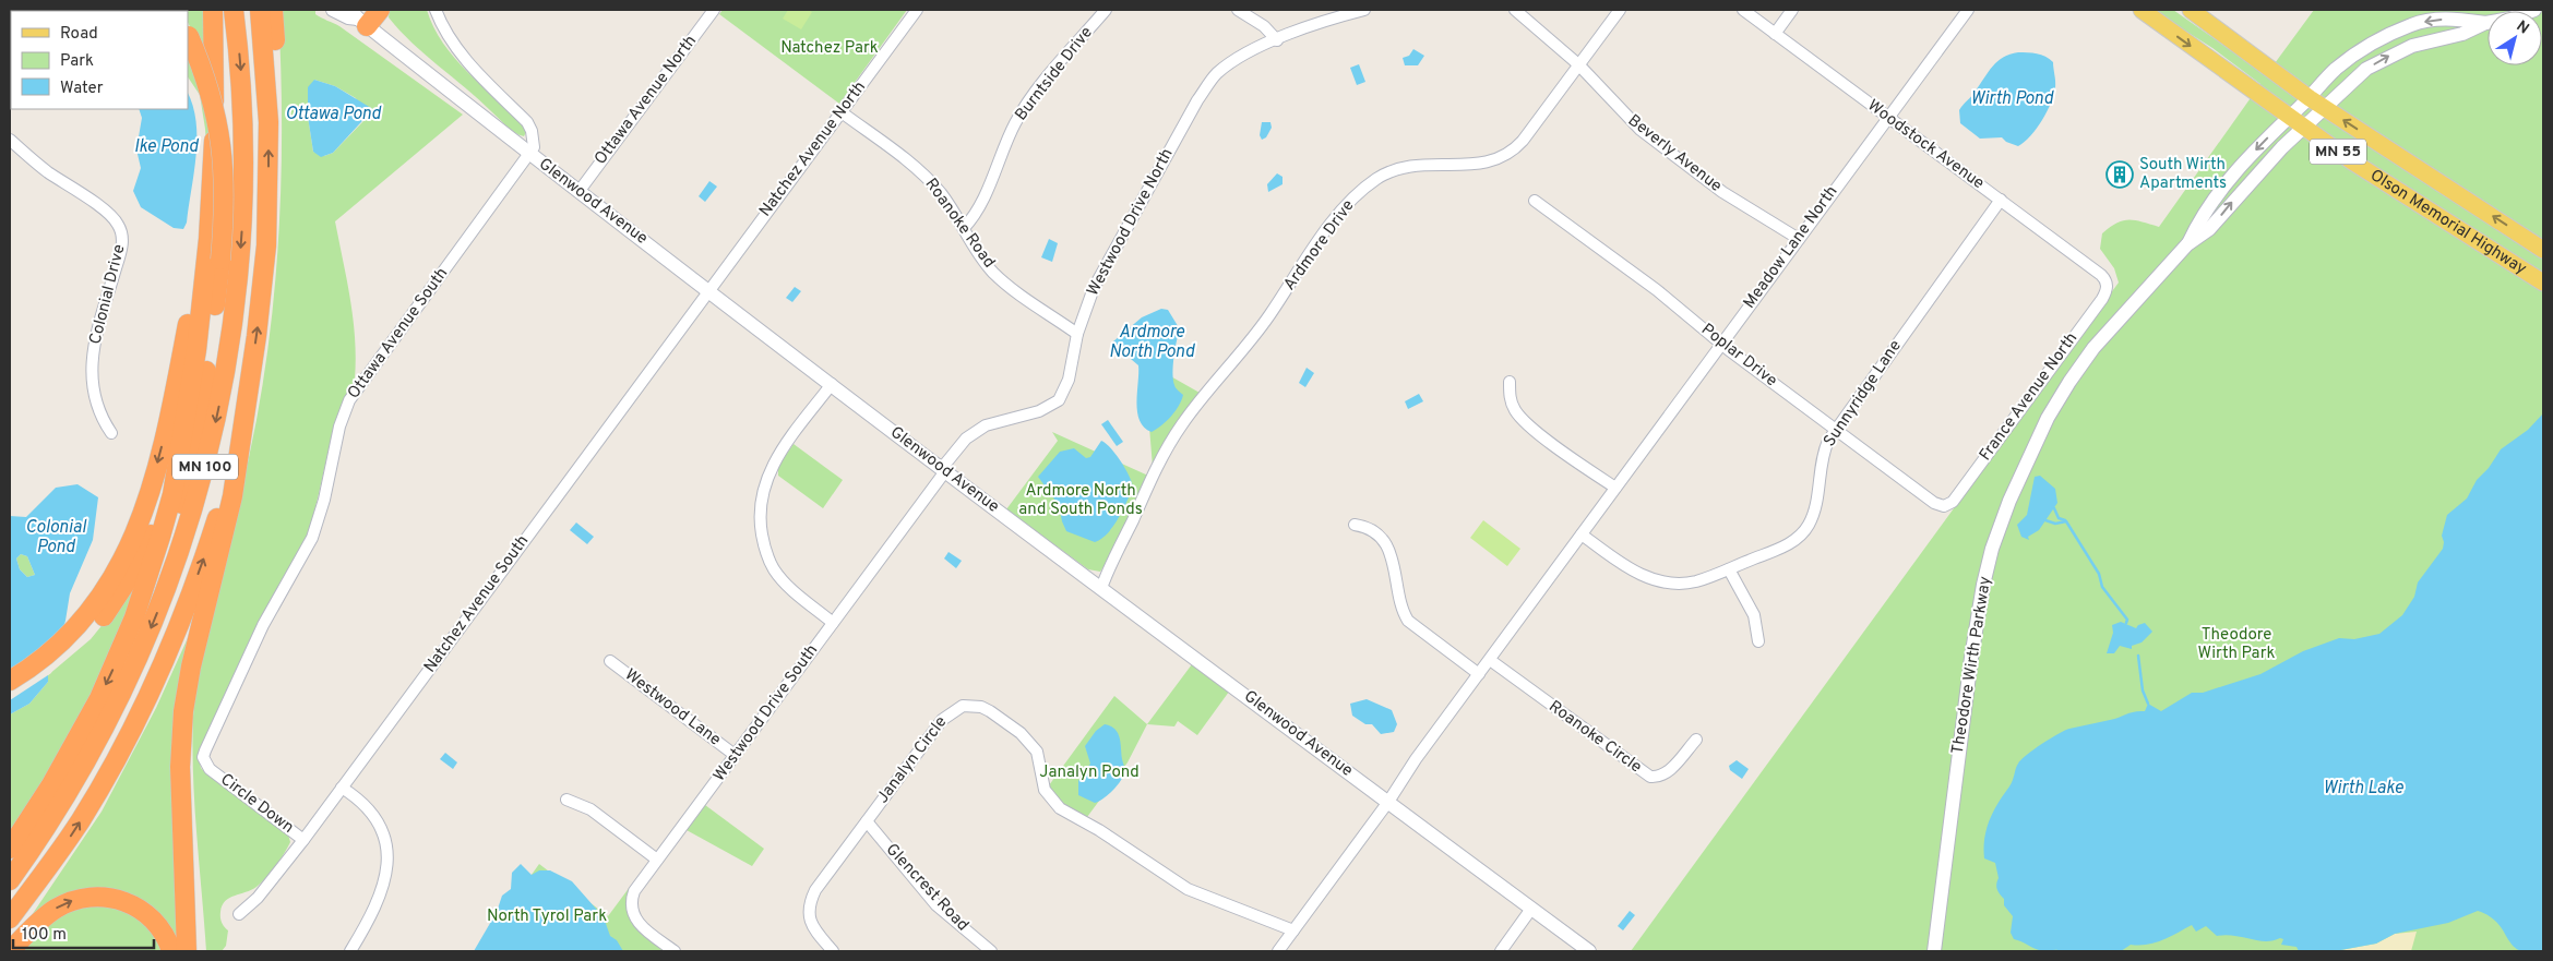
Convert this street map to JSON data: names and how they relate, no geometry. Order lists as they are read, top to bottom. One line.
{"streets":{"highway":["MN 100"],"main road":["MN 55","Olson Memorial Highway"],"street":["Burntside Drive","Ottawa Avenue North","Woodstock Avenue","Natchez Avenue North","Beverly Avenue","Glenwood Avenue","Westwood Drive North","Roanoke Road","Ardmore Drive","Meadow Lane North","Colonial Drive","Ottawa Avenue South","Poplar Drive","Sunnyridge Lane","France Avenue North","Natchez Avenue South","Theodore Wirth Parkway","Westwood Lane","Westwood Drive South","Roanoke Circle","Janalyn Circle","Circle Down","Glencrest Road"]},"crossings":[["Burntside Drive","Roanoke Road"],["Ottawa Avenue North","Glenwood Avenue"],["Woodstock Avenue","Meadow Lane North"],["Woodstock Avenue","Sunnyridge Lane"],["Woodstock Avenue","France Avenue North"],["Natchez Avenue North","Glenwood Avenue"],["Natchez Avenue North","Roanoke Road"],["Natchez Avenue North","Natchez Avenue South"],["Beverly Avenue","Ardmore Drive"],["Beverly Avenue","Meadow Lane North"],["Glenwood Avenue","Westwood Drive North"],["Glenwood Avenue","Ardmore Drive"],["Glenwood Avenue","Ottawa Avenue South"],["Glenwood Avenue","Natchez Avenue South"],["Glenwood Avenue","Westwood Drive South"],["Westwood Drive North","Roanoke Road"],["Westwood Drive North","Westwood Drive South"],["Olson Memorial Highway","Theodore Wirth Parkway"],["Meadow Lane North","Poplar Drive"],["Meadow Lane North","Sunnyridge Lane"],["Meadow Lane North","Roanoke Circle"],["Ottawa Avenue South","Circle Down"],["Poplar Drive","Sunnyridge Lane"],["Poplar Drive","France Avenue North"],["Natchez Avenue South","Circle Down"],["Westwood Lane","Westwood Drive South"],["Janalyn Circle","Glencrest Road"]],"water":["Wirth Pond","Ottawa Pond","Ike Pond","Ardmore North Pond","Colonial Pond","Wirth Lake"],"parks":["Natchez Park","Ardmore North and South Ponds","Theodore Wirth Park","Janalyn Pond","North Tyrol Park"],"places":{"building":["South Wirth Apartments"]},"legend":["Road","Park","Water"],"scale_bar":"100 m","north":"top right"}
